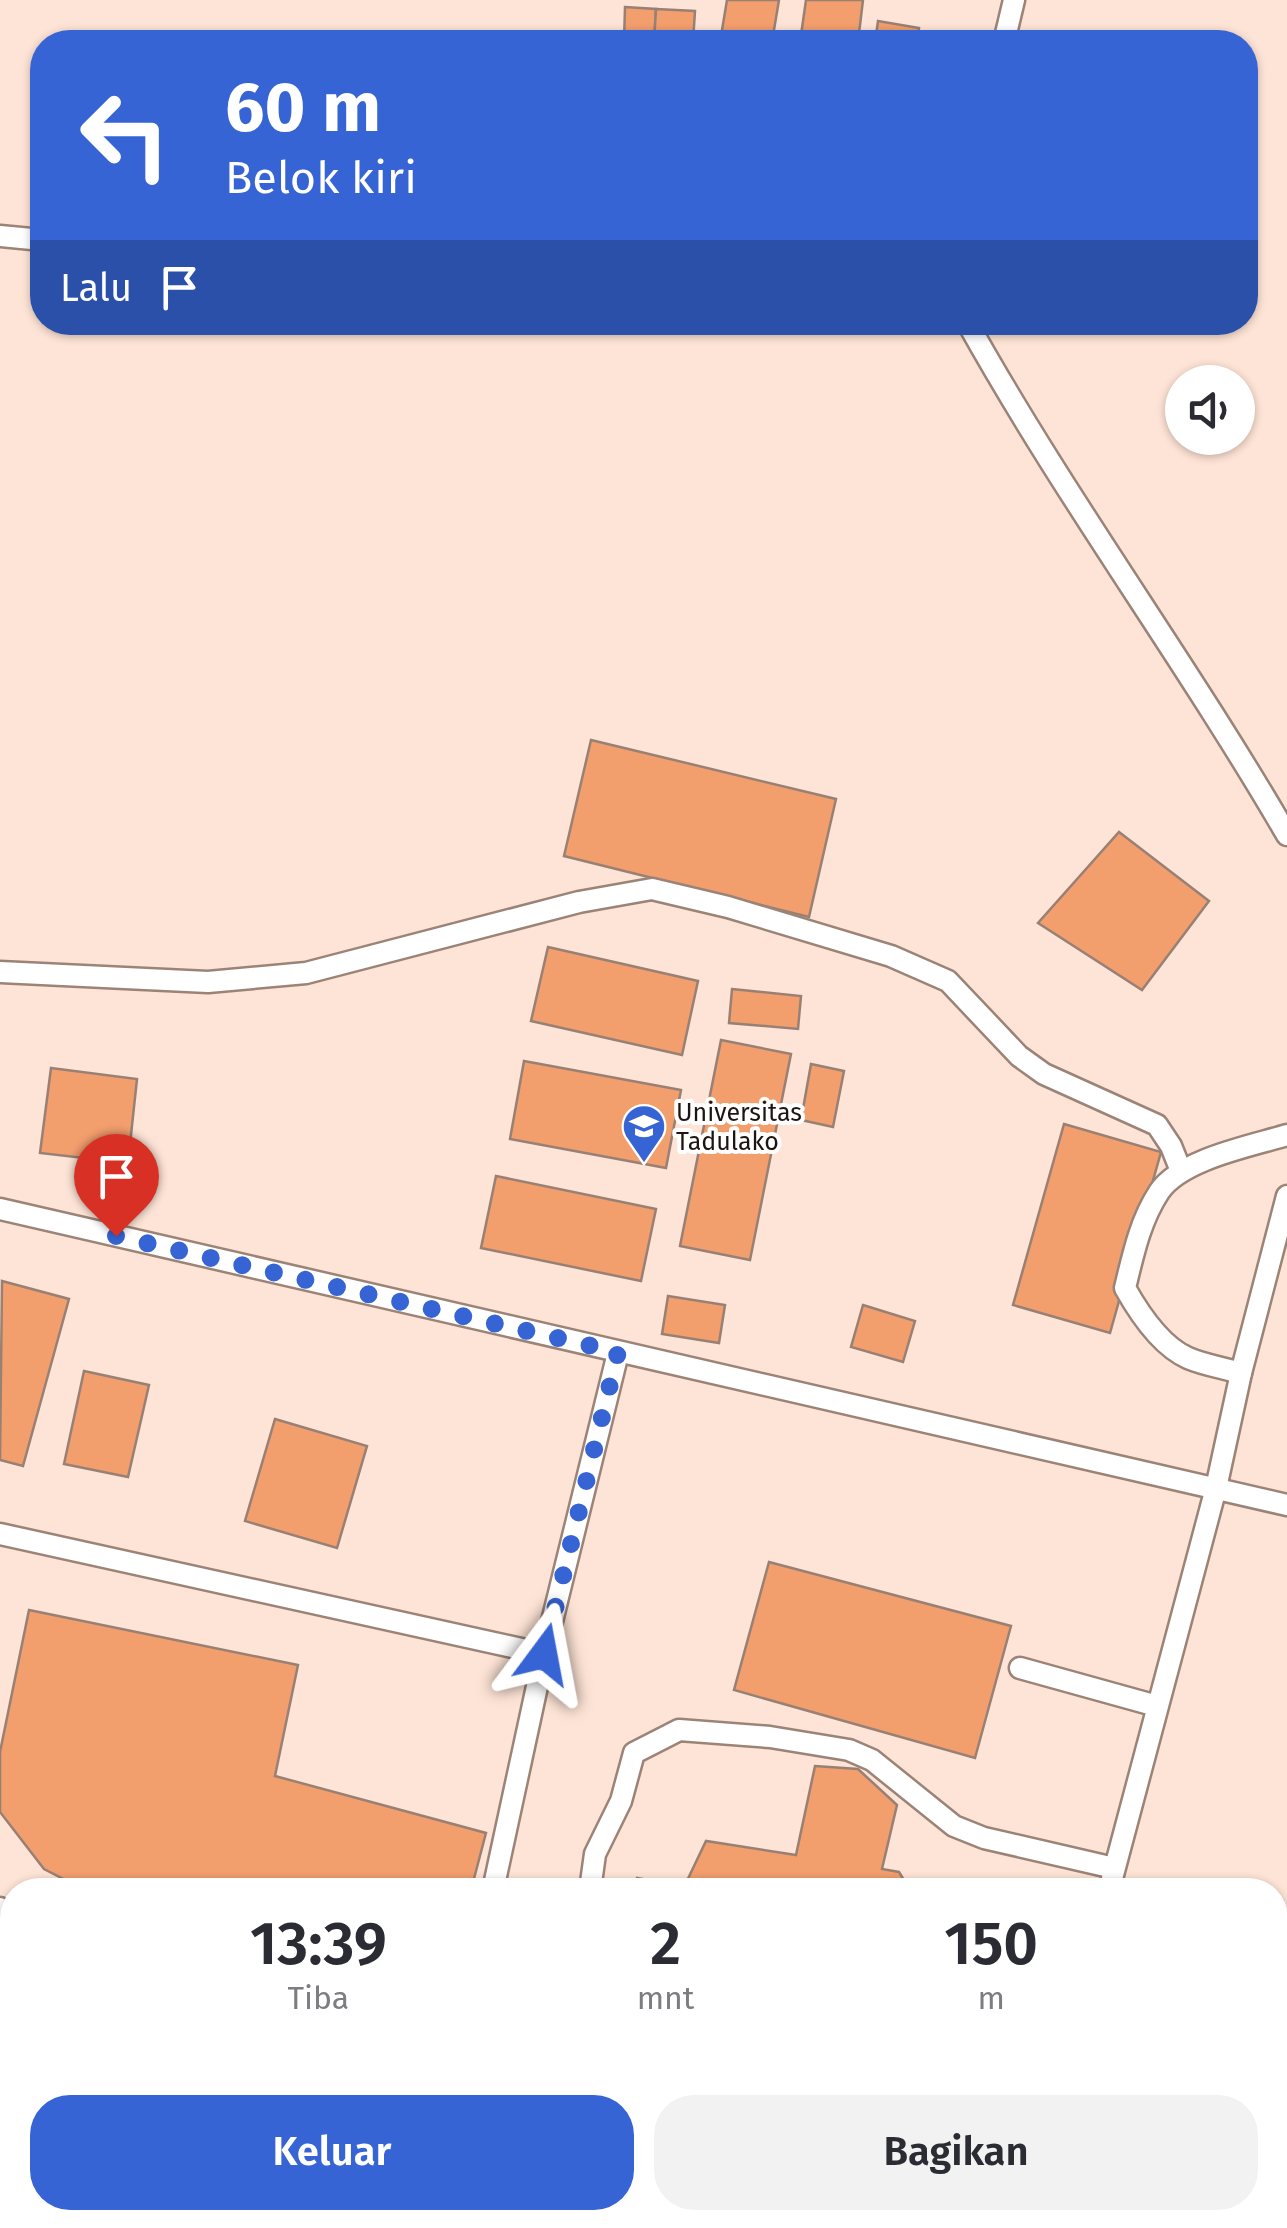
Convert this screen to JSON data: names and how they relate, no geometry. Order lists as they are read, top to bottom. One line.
{"places":{"school or university":["Universitas Tadulako"]},"page":{"turn":["60 m","Belok kiri"],"then":"Lalu","eta":["13:39","Tiba","2","mnt","150","m"],"buttons":["Keluar","Bagikan"]}}
